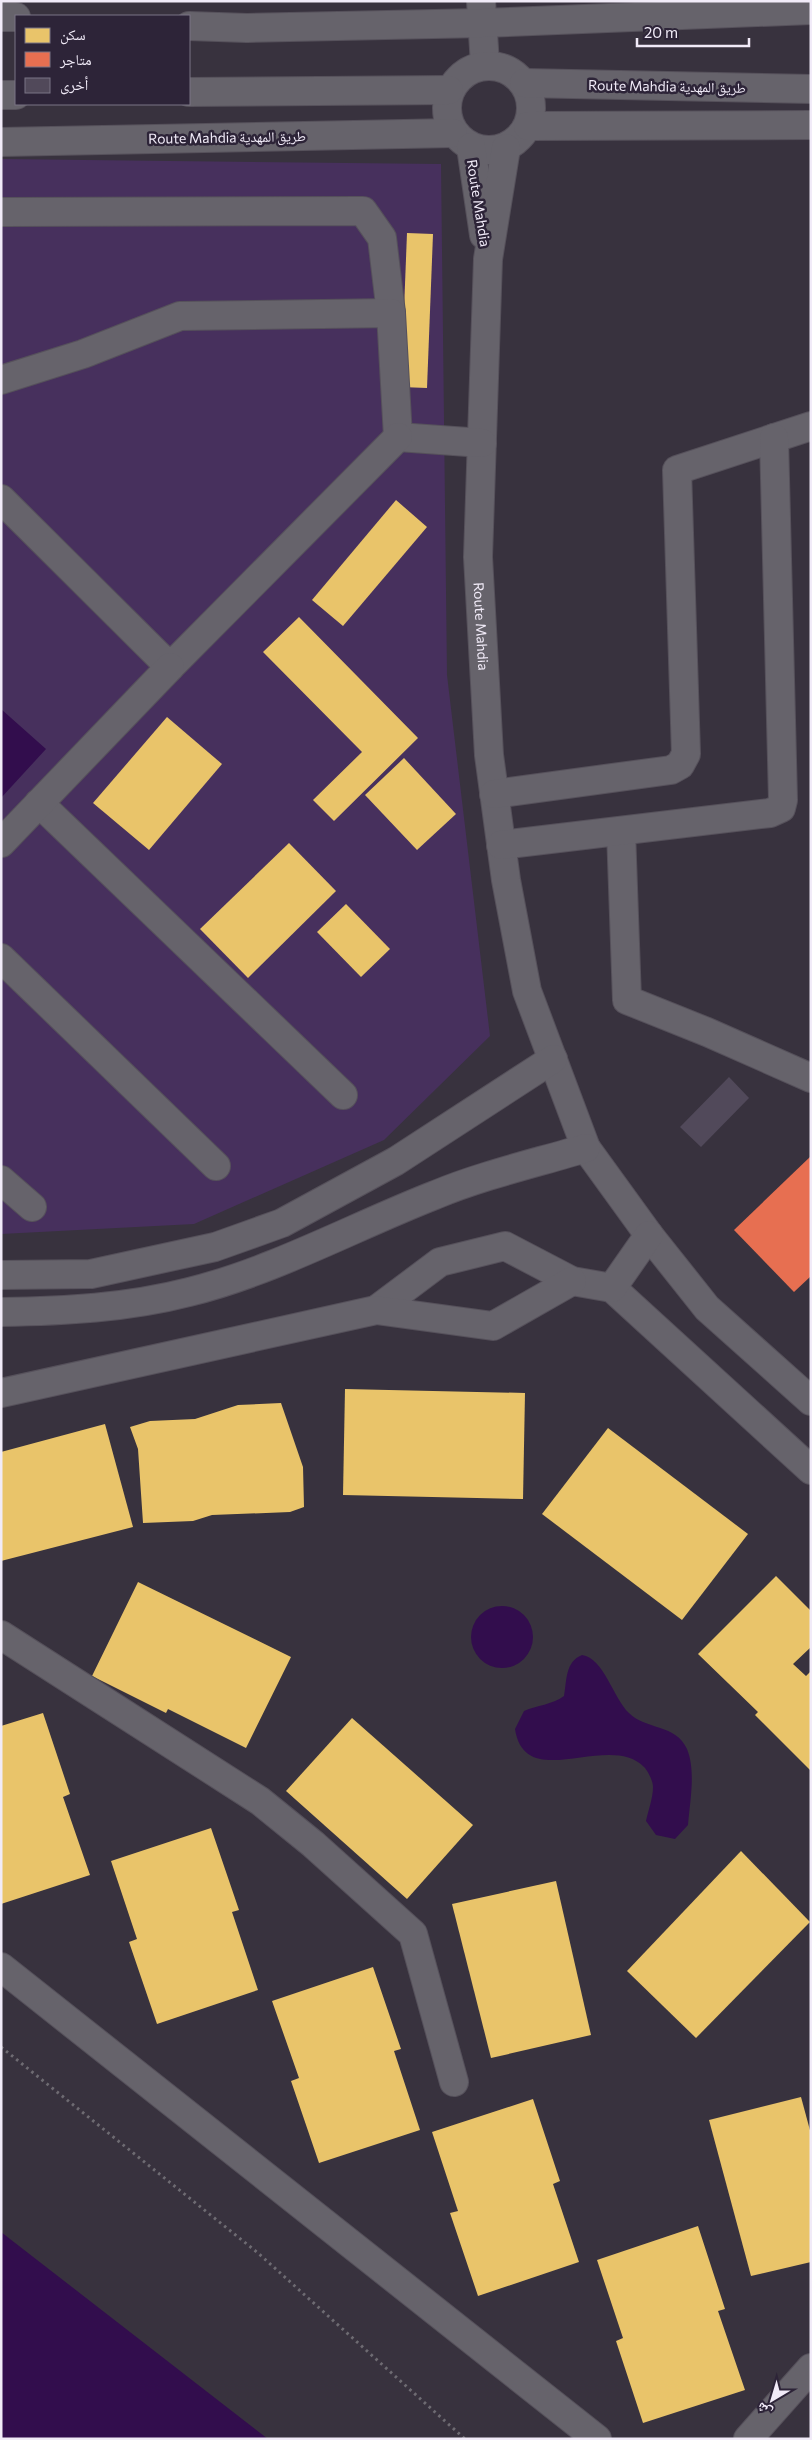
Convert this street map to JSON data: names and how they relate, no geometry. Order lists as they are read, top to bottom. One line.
{"streets":{"street":["Route Mahdia طريق المهدية","Route Mahdia"]},"crossings":[["Route Mahdia طريق المهدية","Route Mahdia"]],"legend":["سكن","متاجر","أخرى"],"scale_bar":"20 m","north":"bottom left"}
